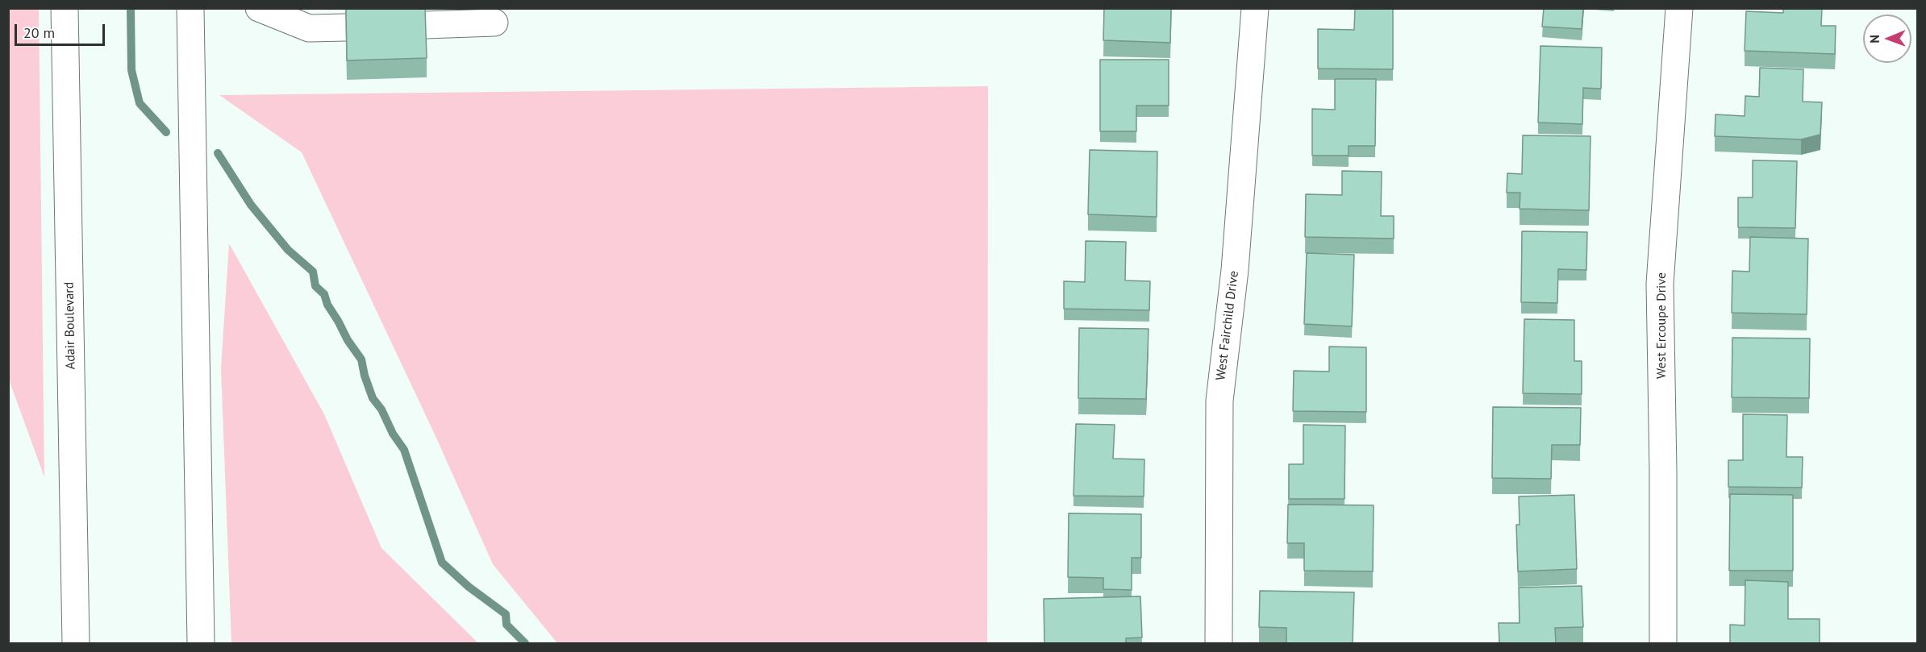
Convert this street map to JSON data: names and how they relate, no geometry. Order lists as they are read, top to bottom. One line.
{"streets":{"street":["Adair Boulevard","West Fairchild Drive","West Ercoupe Drive"]},"scale_bar":"20 m","north":"left"}
